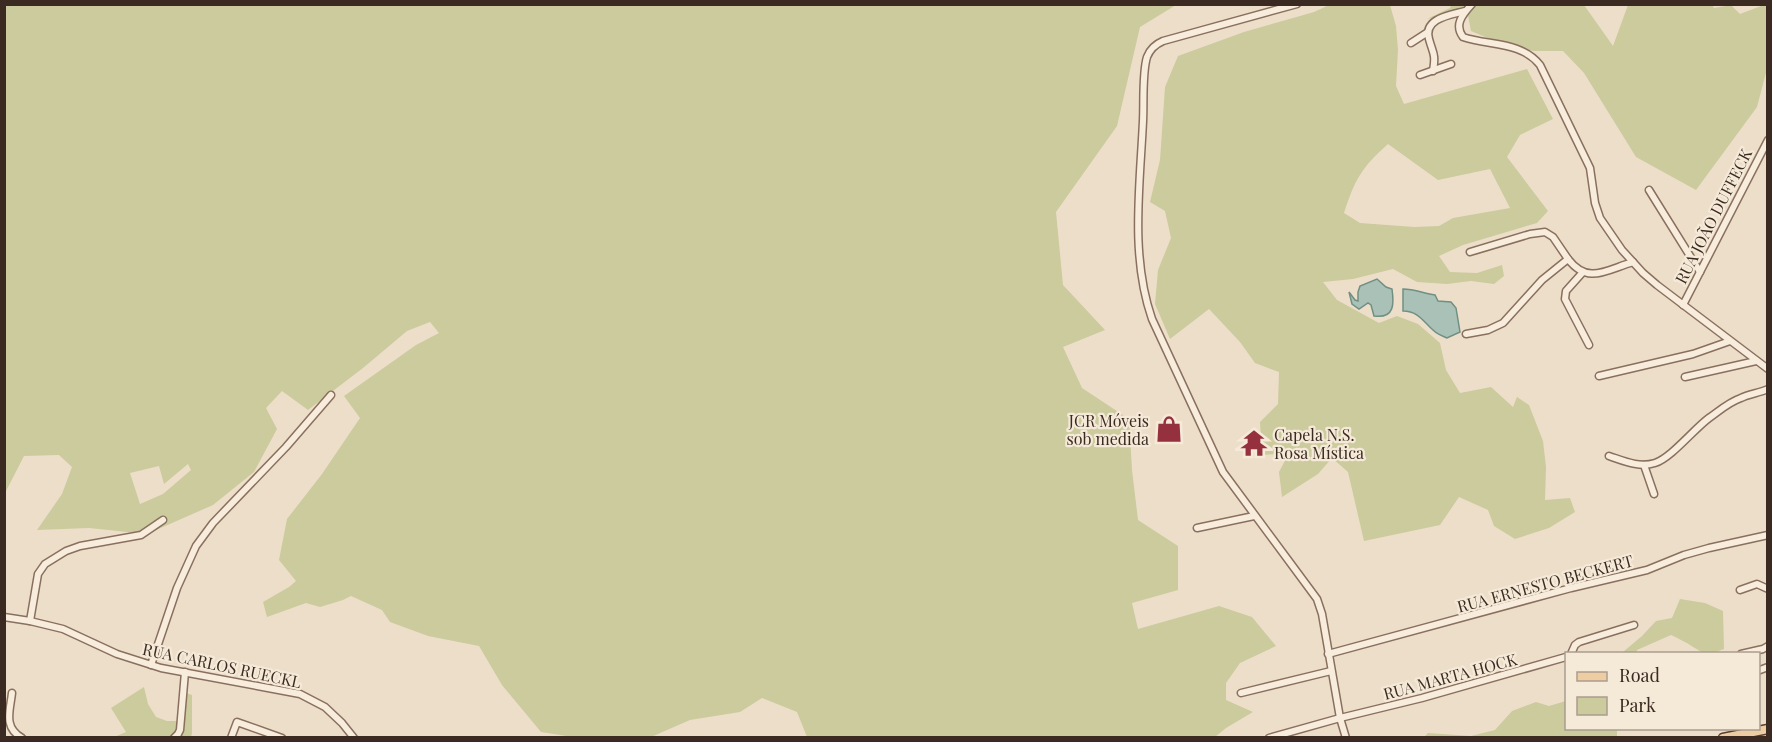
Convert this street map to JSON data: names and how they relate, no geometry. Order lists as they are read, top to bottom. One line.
{"streets":{"street":["RUA JOÃO DUFFECK","RUA ERNESTO BECKERT","RUA CARLOS RUECKL","RUA MARTA HOCK"]},"places":{"shop":["JCR Móveis sob medida"],"temple":["Capela N.S. Rosa Mística"]},"legend":["Road","Park"]}
